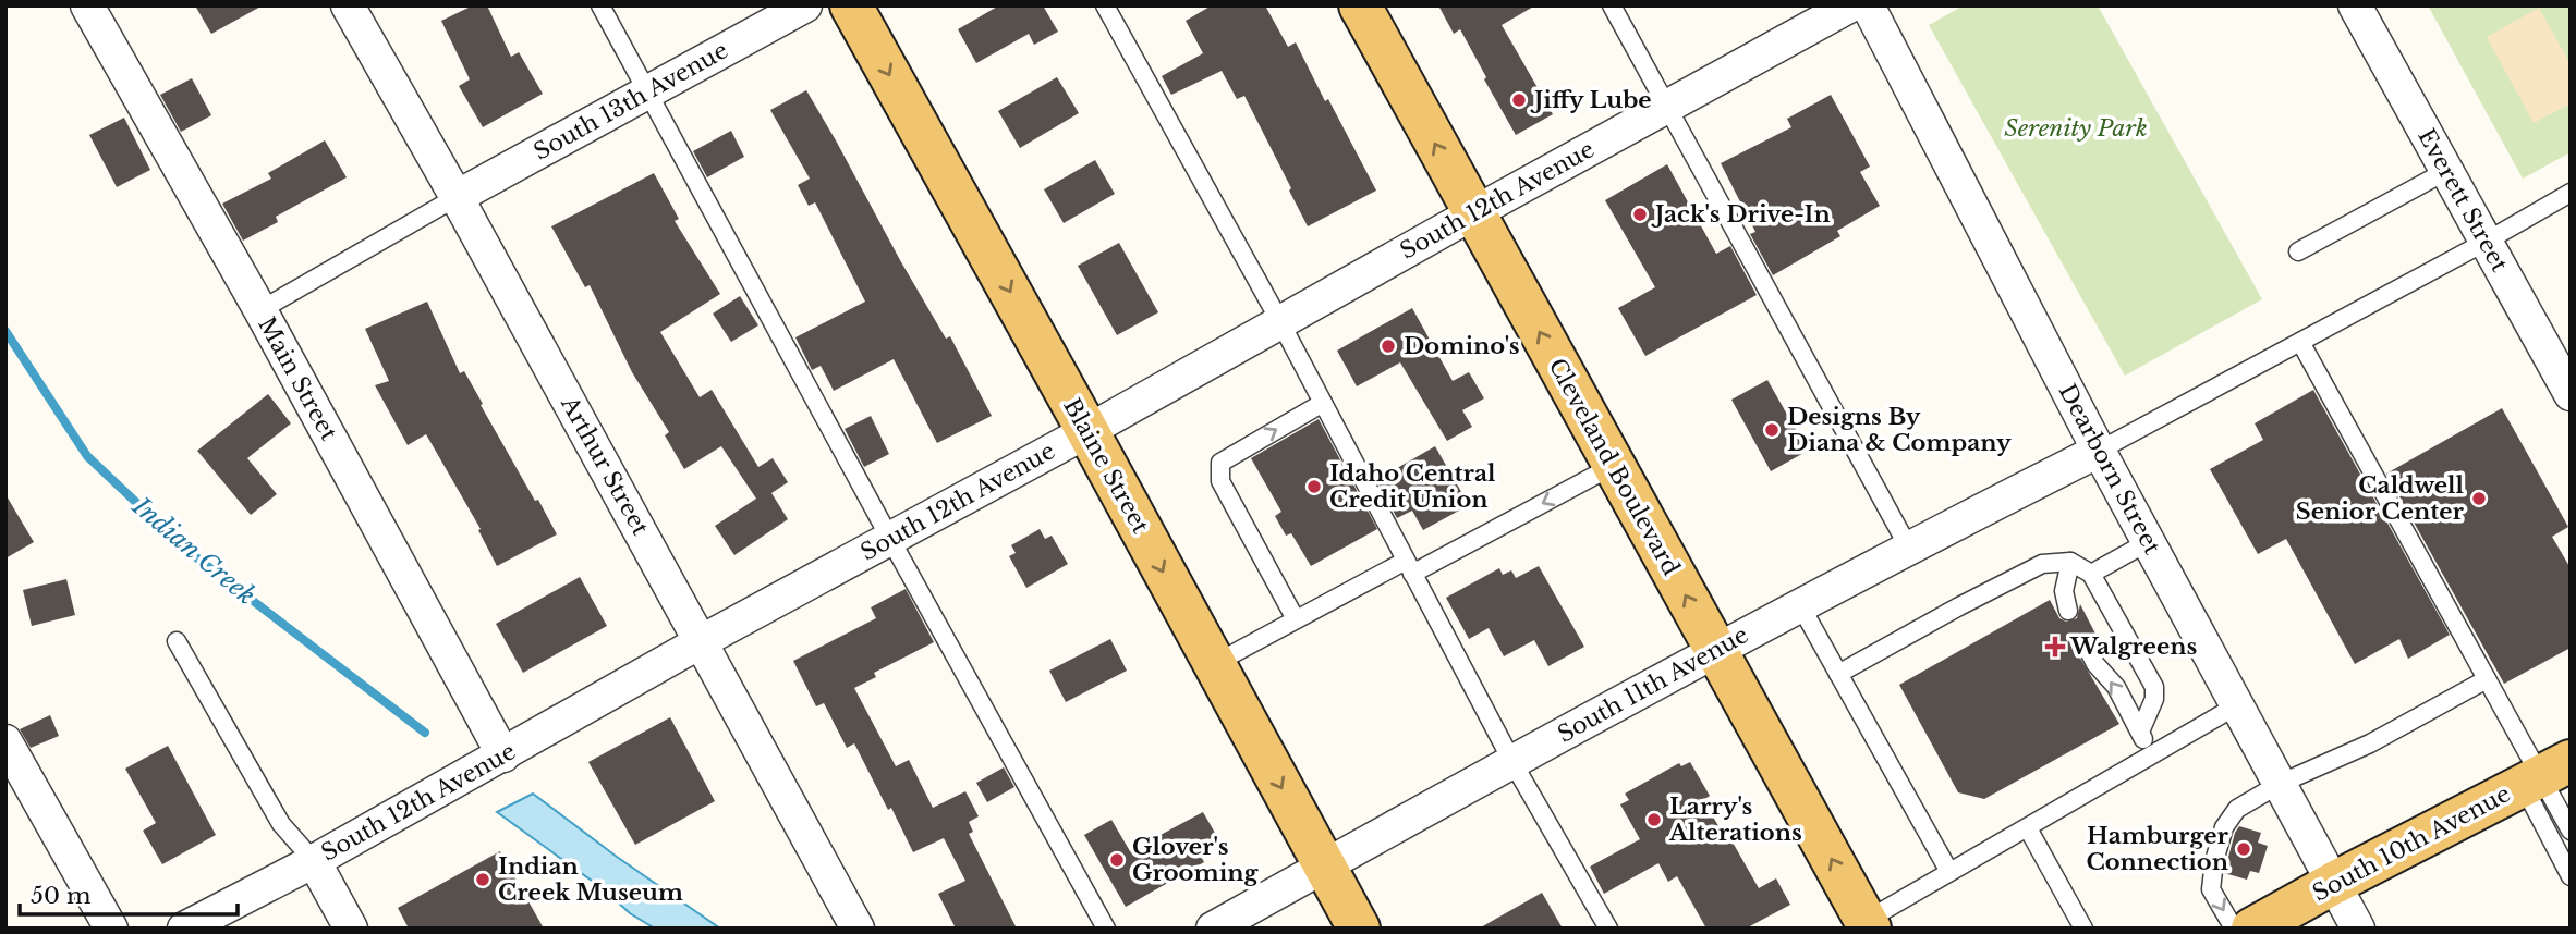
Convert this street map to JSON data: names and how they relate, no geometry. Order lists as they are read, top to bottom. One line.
{"streets":{"main road":["Blaine Street","Cleveland Boulevard","South 10th Avenue"],"street":["South 13th Avenue","South 12th Avenue","Everett Street","Main Street","Arthur Street","Dearborn Street","South 11th Avenue"]},"crossings":[["South 13th Avenue","Arthur Street"],["South 12th Avenue","Main Street"],["South 12th Avenue","Arthur Street"],["South 12th Avenue","Blaine Street"],["South 12th Avenue","Cleveland Boulevard"],["Blaine Street","South 11th Avenue"],["Cleveland Boulevard","South 11th Avenue"],["Dearborn Street","South 11th Avenue"],["Dearborn Street","South 10th Avenue"]],"one_way":["Blaine Street","Cleveland Boulevard"],"water":["Indian Creek"],"parks":["Serenity Park"],"places":{"other":["Jiffy Lube","Jack's Drive-In","Domino's","Designs By Diana & Company","Idaho Central Credit Union","Caldwell Senior Center","Larry's Alterations","Hamburger Connection","Glover's Grooming","Indian Creek Museum"],"health":["Walgreens"]},"scale_bar":"50 m"}
